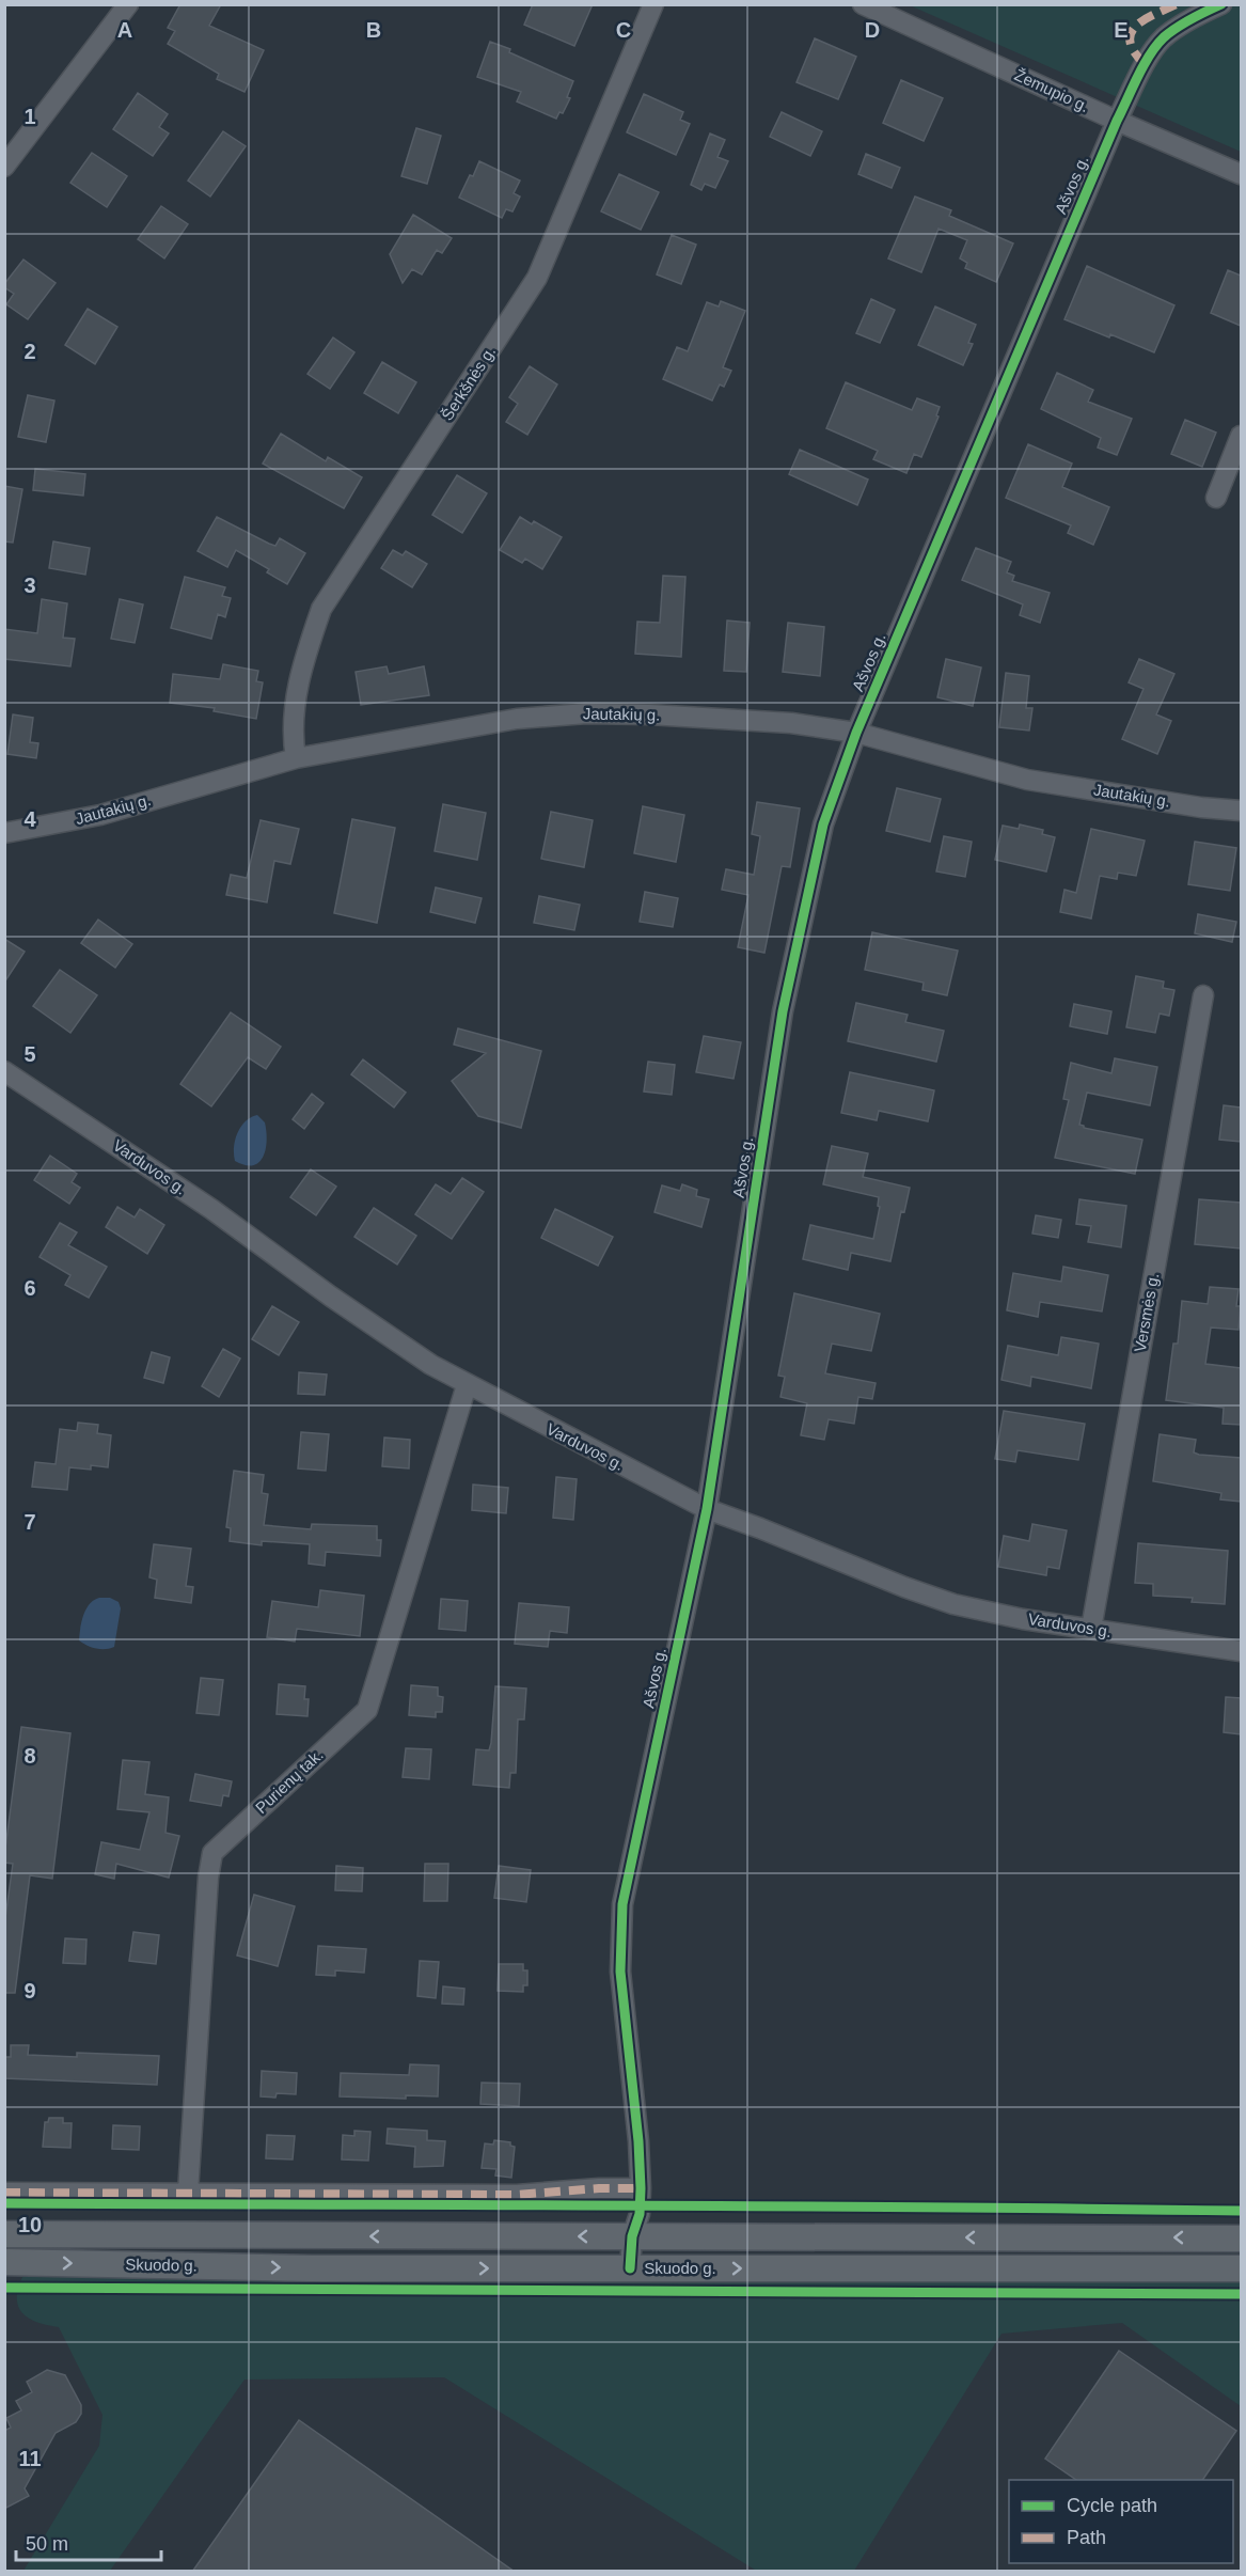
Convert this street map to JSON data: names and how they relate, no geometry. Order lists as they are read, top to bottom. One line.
{"streets":{"main road":["Skuodo g."],"street":["Žemupio g.","Ašvos g.","Šerkšnės g.","Jautakių g.","Varduvos g.","Versmės g.","Purienų tak."]},"crossings":[["Žemupio g.","Ašvos g."],["Ašvos g.","Jautakių g."],["Ašvos g.","Varduvos g."],["Ašvos g.","Skuodo g."],["Šerkšnės g.","Jautakių g."],["Varduvos g.","Versmės g."],["Varduvos g.","Purienų tak."]],"legend":["Cycle path","Path"],"scale_bar":"50 m","grid":{"columns":["A","B","C","D","E"],"rows":["1","2","3","4","5","6","7","8","9","10","11"]}}
